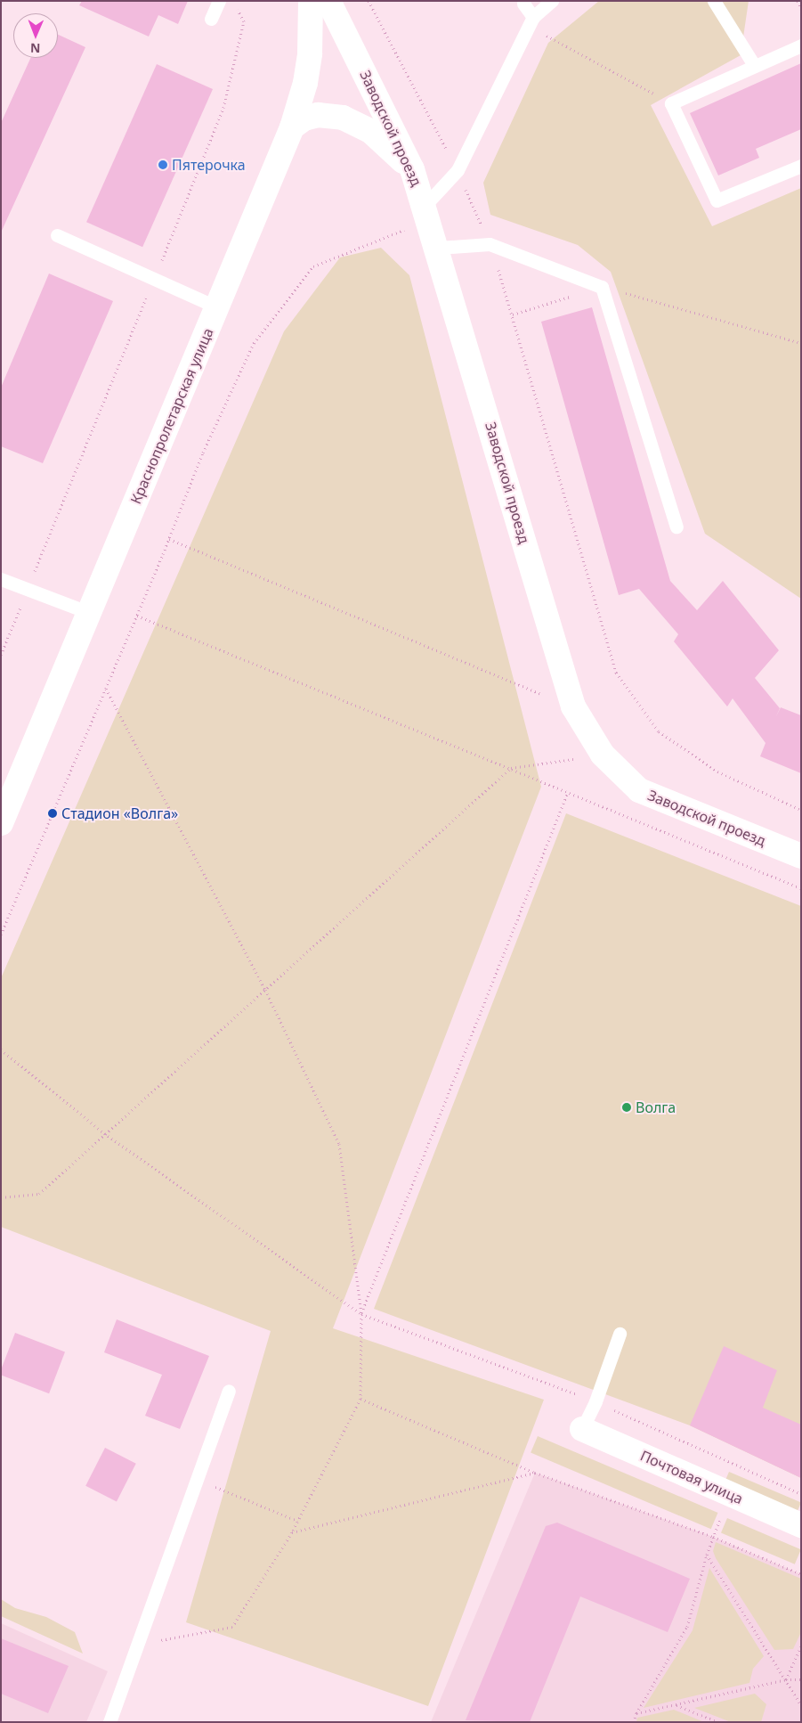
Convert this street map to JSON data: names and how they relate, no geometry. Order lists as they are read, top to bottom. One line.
{"streets":{"street":["Заводской проезд","Краснопролетарская улица","Почтовая улица"]},"places":["Пятерочка","Стадион «Волга»","Волга"],"north":"bottom"}
